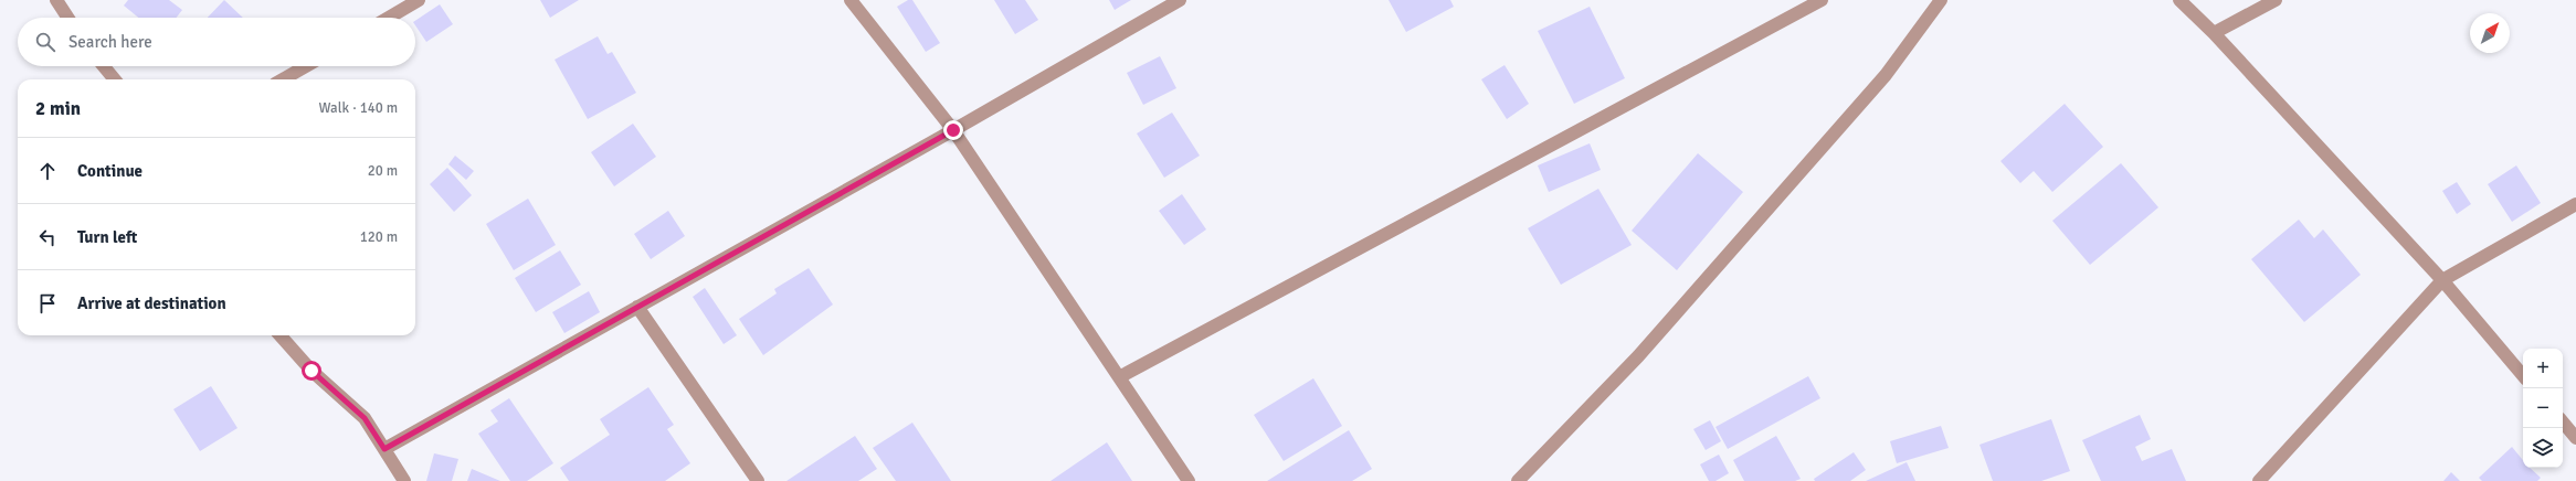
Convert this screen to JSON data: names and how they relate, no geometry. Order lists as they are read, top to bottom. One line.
{"north":"top right","page":{"search":"Search here","heading":["2 min","Walk · 140 m"],"list":[["Continue","20 m"],["Turn left","120 m"],"Arrive at destination"],"map_buttons":["+","−"]}}
